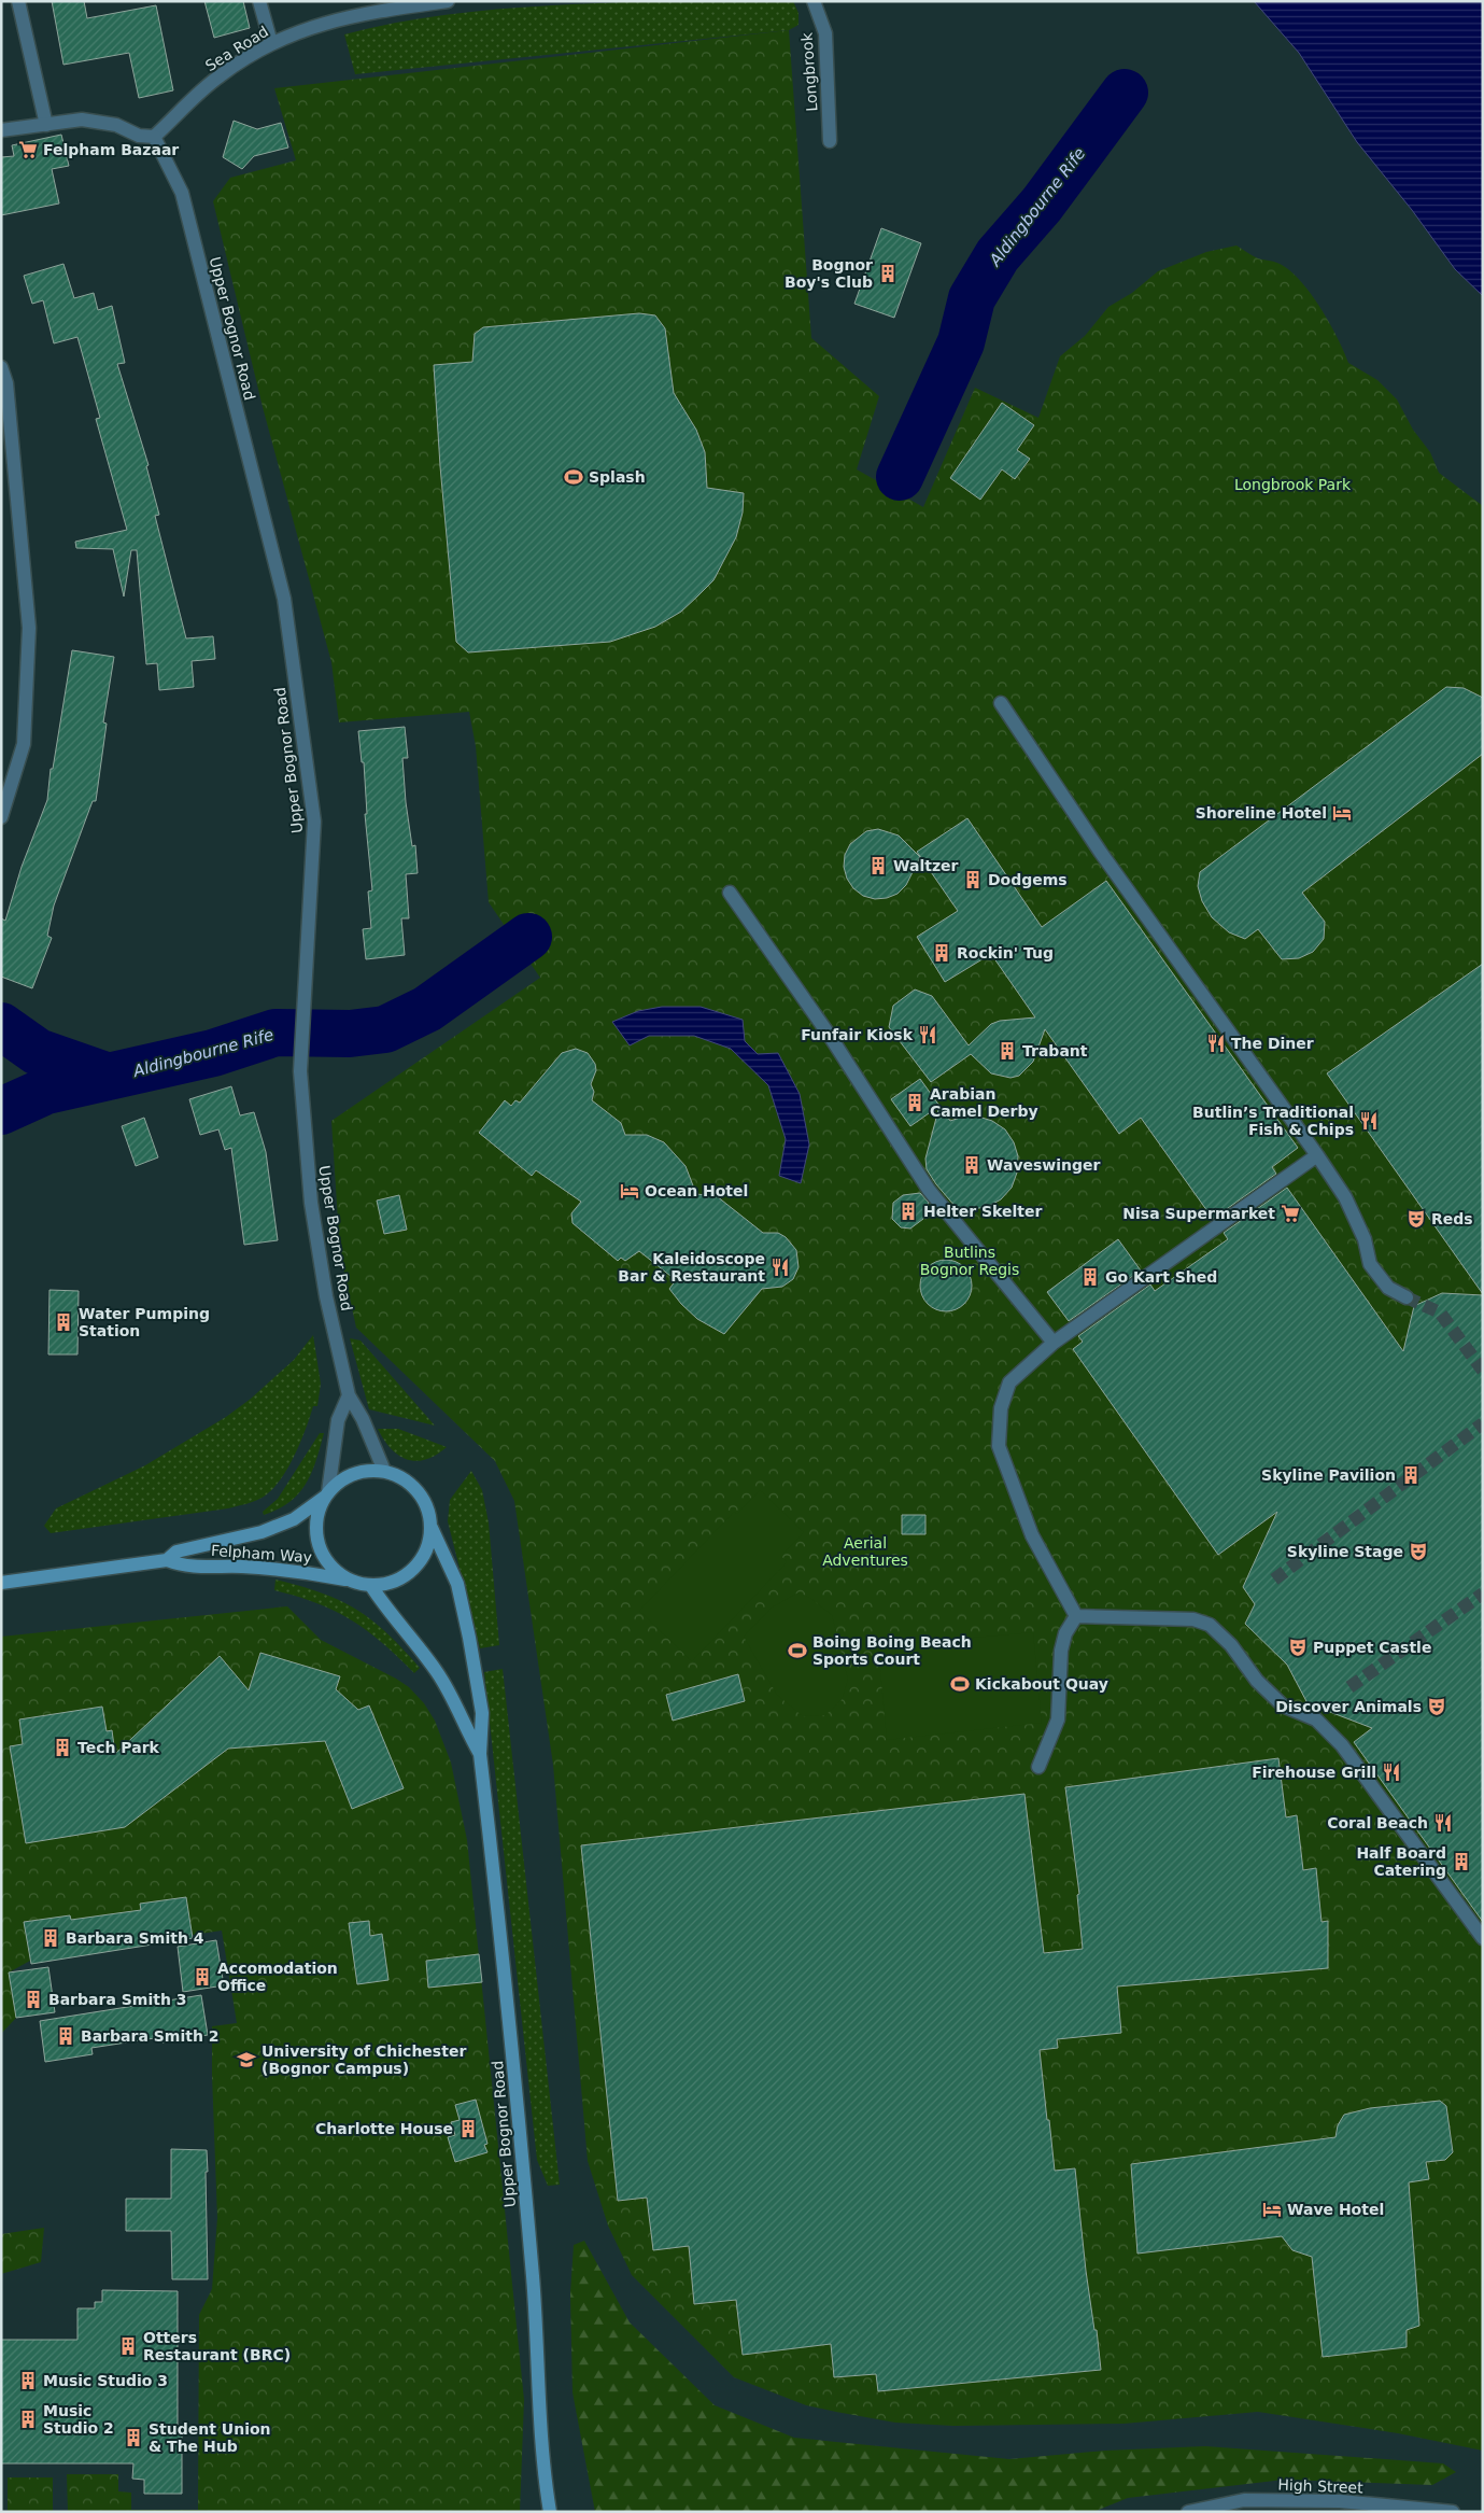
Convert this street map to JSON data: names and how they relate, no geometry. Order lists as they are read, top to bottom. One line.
{"streets":{"main road":["Upper Bognor Road","Felpham Way"],"street":["Sea Road","Longbrook","High Street"]},"crossings":[["Sea Road","Upper Bognor Road"],["Upper Bognor Road","Felpham Way"]],"water":["Aldingbourne Rife"],"parks":["Longbrook Park","Butlins Bognor Regis","Aerial Adventures"],"places":{"supermarket":["Felpham Bazaar","Nisa Supermarket"],"building":["Bognor Boy's Club","Waltzer","Dodgems","Rockin' Tug","Trabant","Arabian Camel Derby","Waveswinger","Helter Skelter","Go Kart Shed","Water Pumping Station","Skyline Pavilion","Tech Park","Half Board Catering","Barbara Smith 4","Accomodation Office","Barbara Smith 3","Barbara Smith 2","Charlotte House","Otters Restaurant (BRC)","Music Studio 3","Music Studio 2","Student Union & The Hub"],"sports":["Splash","Boing Boing Beach Sports Court","Kickabout Quay"],"hotel":["Shoreline Hotel","Ocean Hotel","Wave Hotel"],"restaurant":["Funfair Kiosk","The Diner","Butlin’s Traditional Fish & Chips","Kaleidoscope Bar & Restaurant","Firehouse Grill","Coral Beach"],"theatre":["Reds","Skyline Stage","Puppet Castle","Discover Animals"],"school or university":["University of Chichester (Bognor Campus)"]}}
